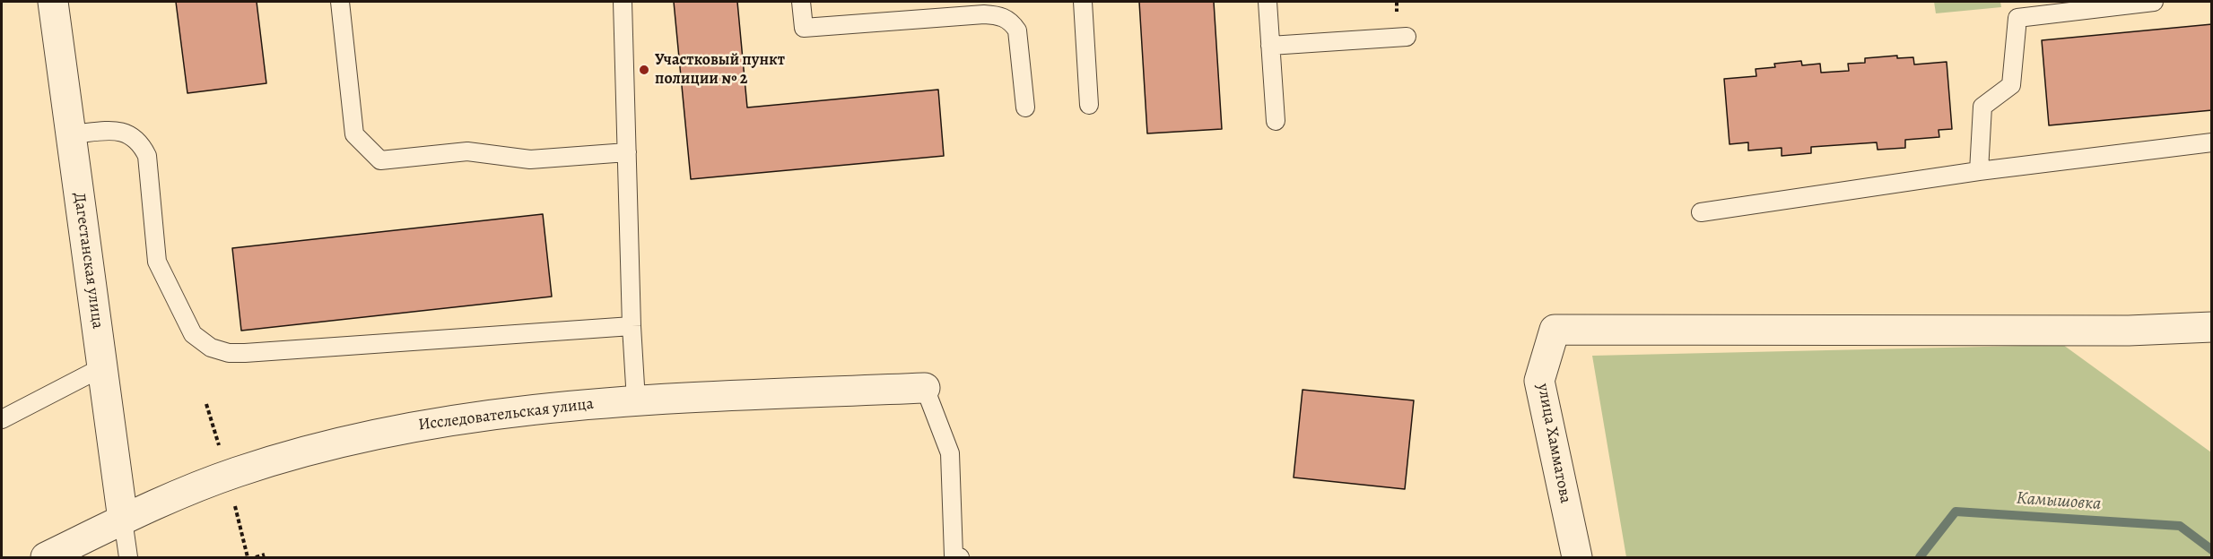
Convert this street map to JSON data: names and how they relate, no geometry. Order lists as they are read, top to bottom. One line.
{"streets":{"street":["Дагестанская улица","Исследовательская улица","улица Хамматова"]},"crossings":[["Дагестанская улица","Исследовательская улица"]],"water":["Камышовка"],"places":["Участковый пункт полиции № 2"]}
